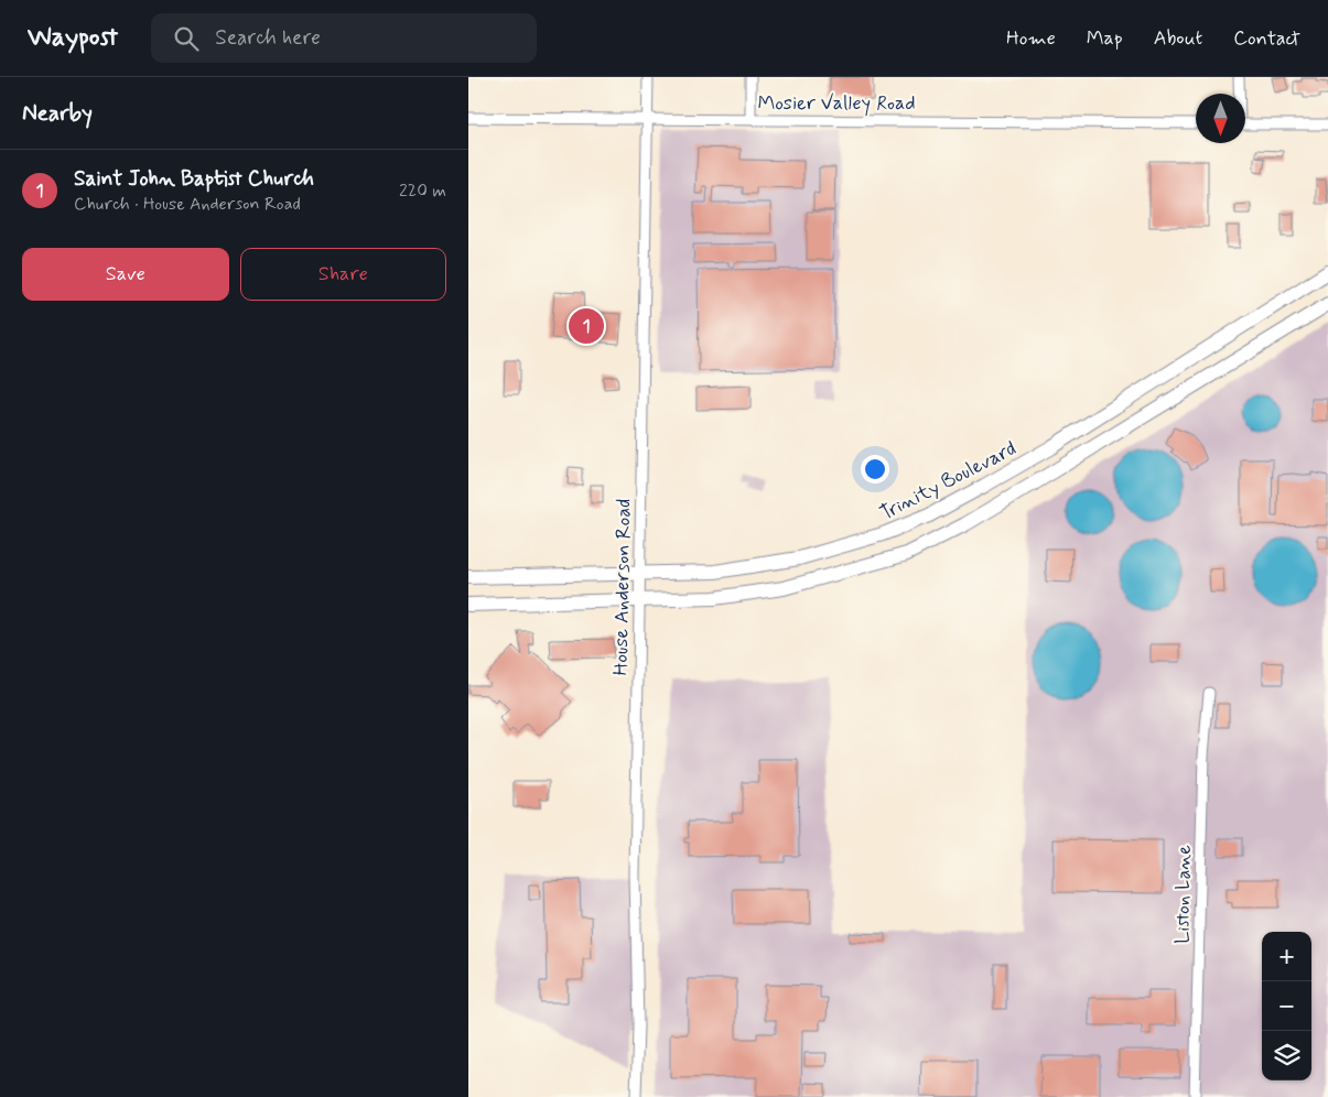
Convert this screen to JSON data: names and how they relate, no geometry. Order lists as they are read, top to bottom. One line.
{"streets":{"main road":["Trinity Boulevard"],"street":["Mosier Valley Road","House Anderson Road","Liston Lane"]},"crossings":[["Mosier Valley Road","House Anderson Road"],["Trinity Boulevard","House Anderson Road"]],"north":"bottom","page":{"header":"Waypost","search":"Search here","nav":["Home","Map","About","Contact"],"heading":"Nearby","list":[{"mark":"1","name":"Saint John Baptist Church","note":"Church · House Anderson Road","value":"220 m"}],"buttons":["Save","Share"],"pins":"1","map_buttons":["+","−"]}}
